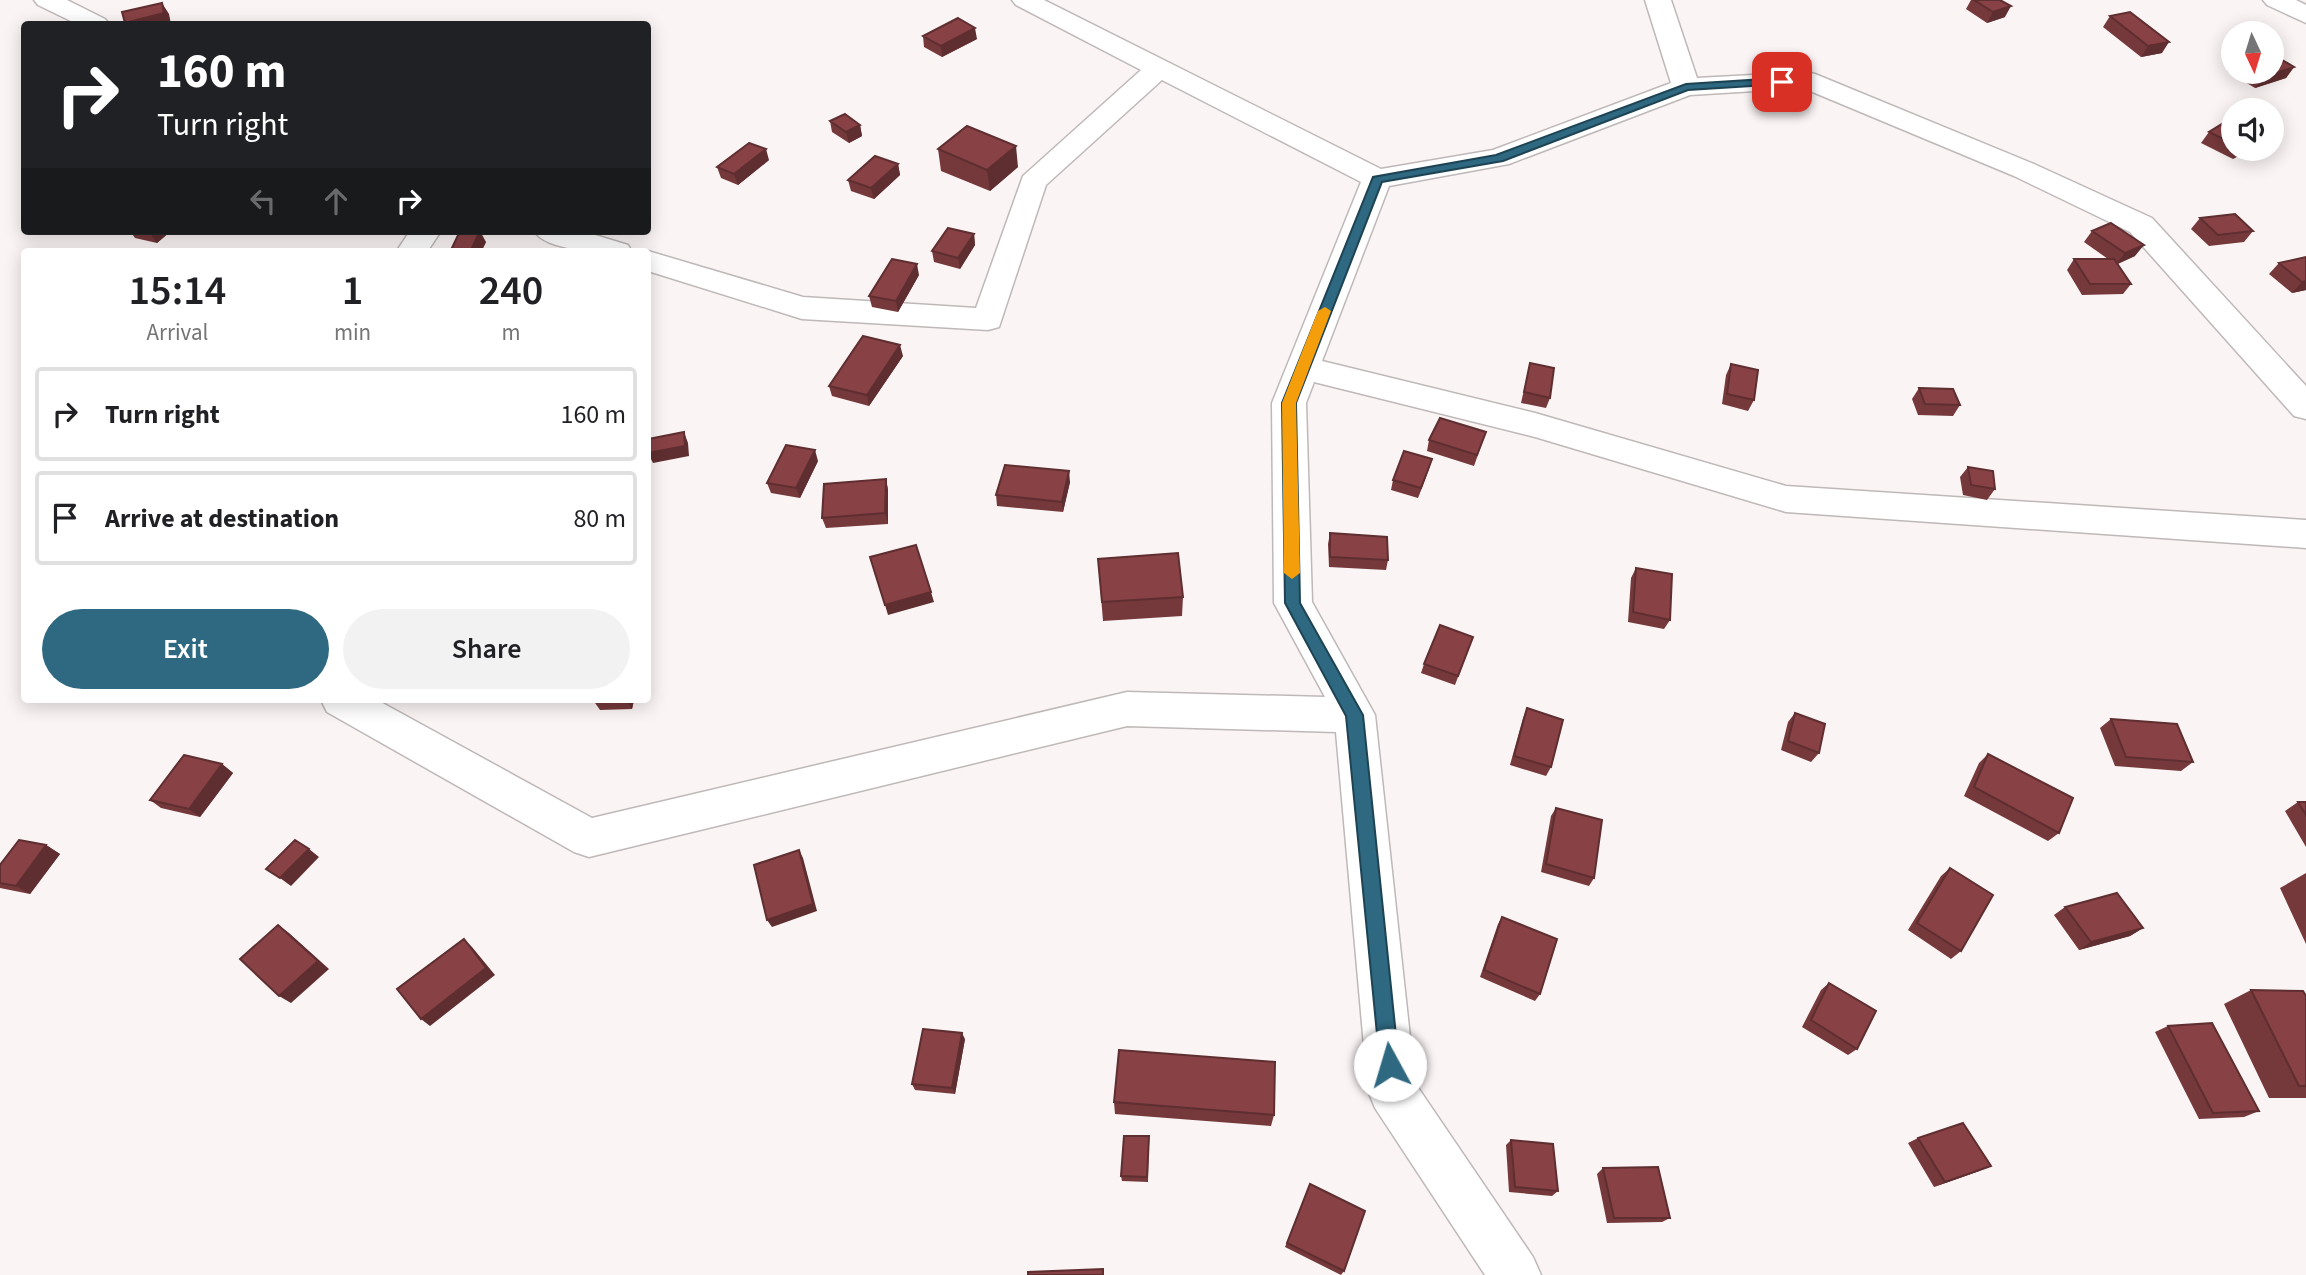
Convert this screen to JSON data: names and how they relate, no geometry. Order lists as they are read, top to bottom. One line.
{"north":"bottom","page":{"turn":["160 m","Turn right"],"eta":["15:14","Arrival","1","min","240","m"],"list":[{"name":"Turn right","value":"160 m"},{"name":"Arrive at destination","value":"80 m"}],"buttons":["Exit","Share"]}}
